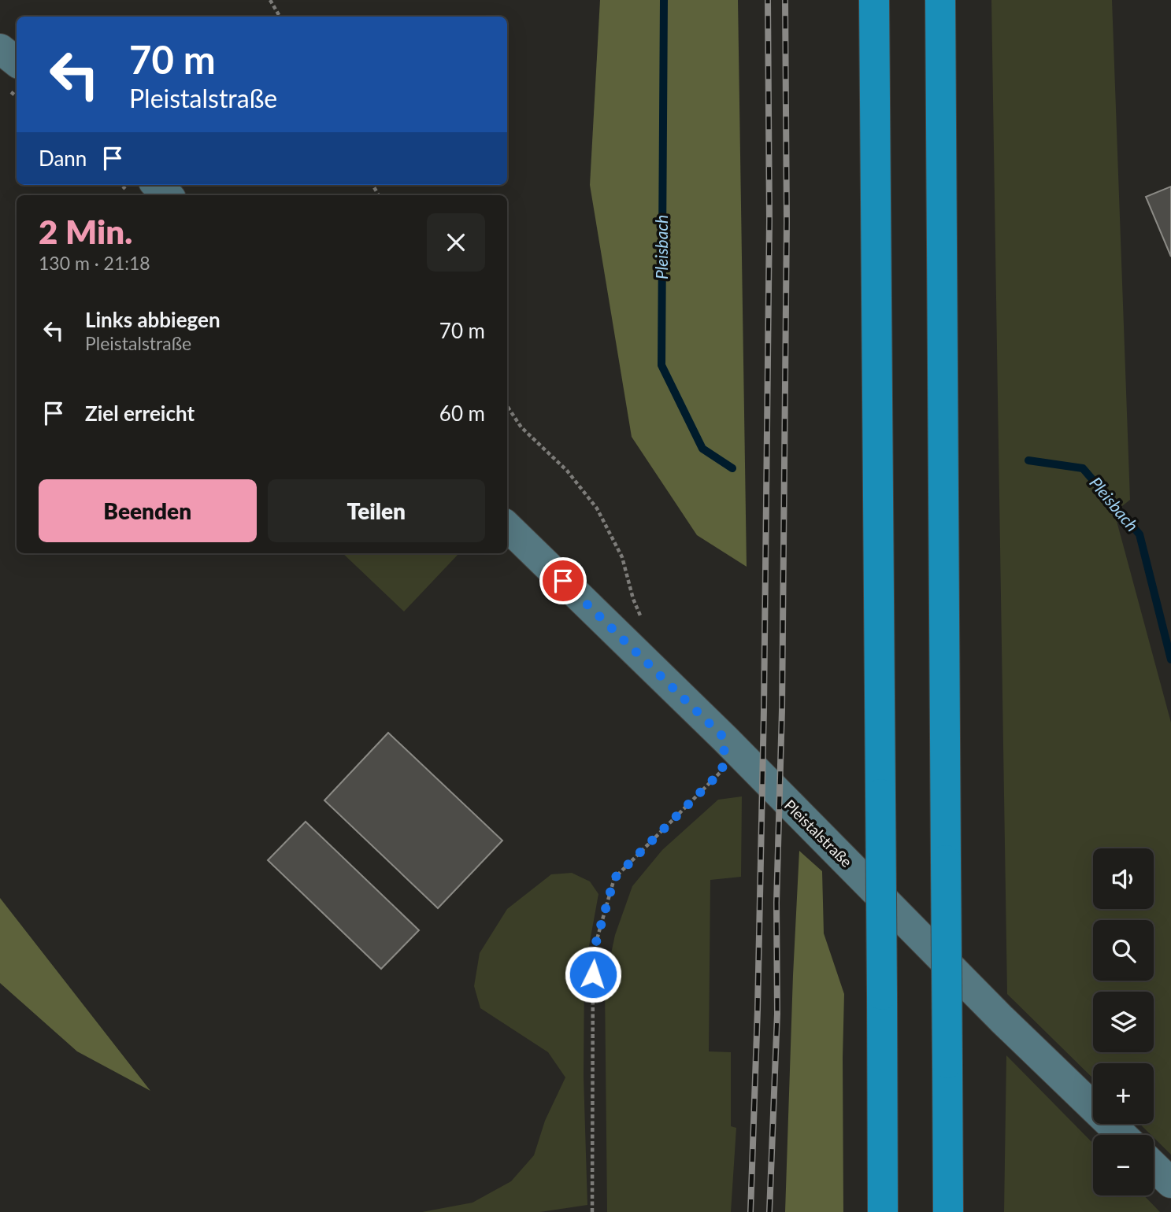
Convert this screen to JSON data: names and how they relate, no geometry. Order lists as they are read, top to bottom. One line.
{"streets":{"main road":["Pleistalstraße"]},"water":["Pleisbach"],"page":{"turn":["70 m","Pleistalstraße"],"then":"Dann","heading":["2 Min.","130 m · 21:18"],"list":[{"name":"Links abbiegen","note":"Pleistalstraße","value":"70 m"},{"name":"Ziel erreicht","value":"60 m"}],"buttons":["Beenden","Teilen"],"map_buttons":["+","−"]}}
